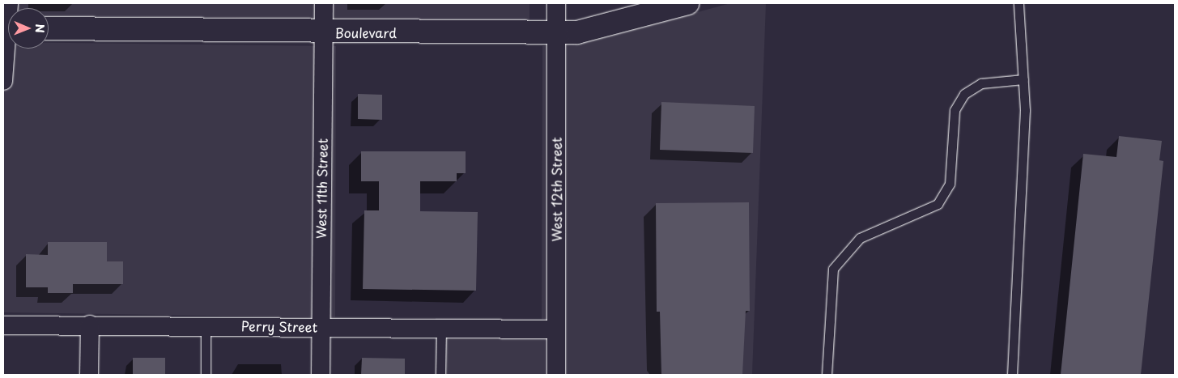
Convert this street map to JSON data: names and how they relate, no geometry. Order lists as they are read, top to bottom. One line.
{"streets":{"main road":["Boulevard"],"street":["West 11th Street","West 12th Street","Perry Street"]},"crossings":[["Boulevard","West 11th Street"],["Boulevard","West 12th Street"],["West 11th Street","Perry Street"],["West 12th Street","Perry Street"]],"north":"right"}
